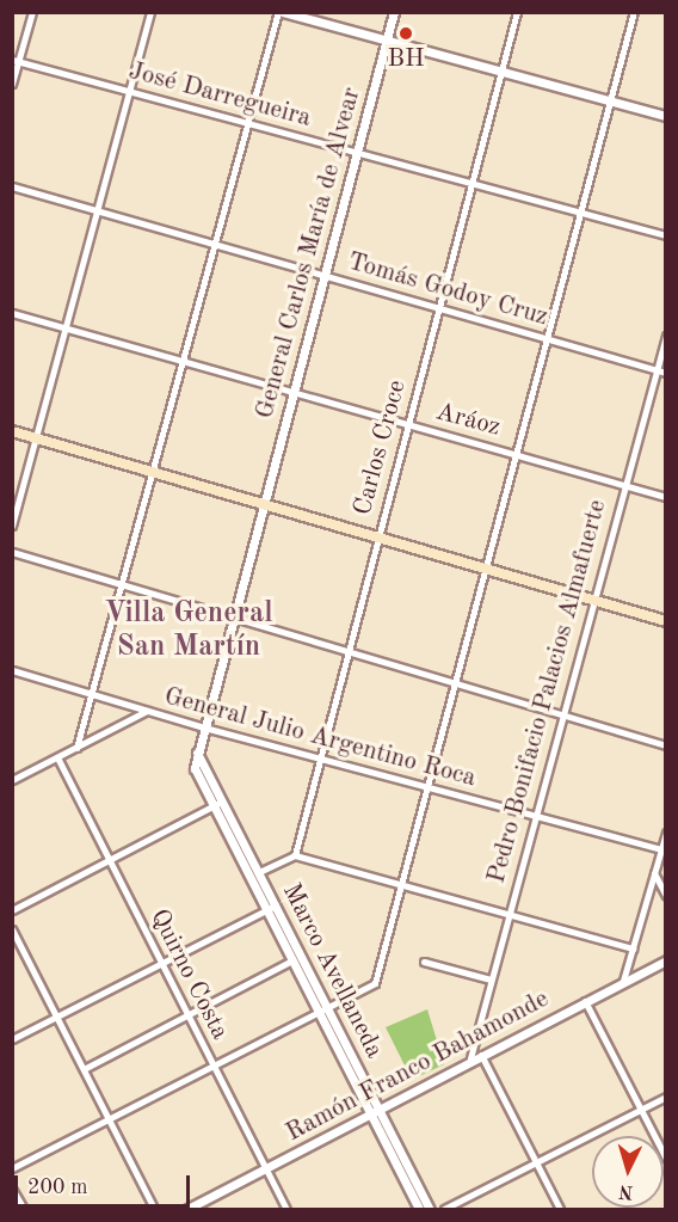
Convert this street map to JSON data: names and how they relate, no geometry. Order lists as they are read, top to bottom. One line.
{"streets":{"street":["José Darregueira","General Carlos María de Alvear","Tomás Godoy Cruz","Aráoz","Carlos Croce","Pedro Bonifacio Palacios Almafuerte","General Julio Argentino Roca","Marco Avellaneda","Quirno Costa","Ramón Franco Bahamonde"]},"crossings":[["José Darregueira","General Carlos María de Alvear"],["José Darregueira","Carlos Croce"],["General Carlos María de Alvear","Tomás Godoy Cruz"],["General Carlos María de Alvear","Aráoz"],["General Carlos María de Alvear","Marco Avellaneda"],["Tomás Godoy Cruz","Carlos Croce"],["Tomás Godoy Cruz","Pedro Bonifacio Palacios Almafuerte"],["Aráoz","Carlos Croce"],["Aráoz","Pedro Bonifacio Palacios Almafuerte"],["Carlos Croce","General Julio Argentino Roca"],["Pedro Bonifacio Palacios Almafuerte","General Julio Argentino Roca"],["Pedro Bonifacio Palacios Almafuerte","Ramón Franco Bahamonde"],["General Julio Argentino Roca","Marco Avellaneda"],["Marco Avellaneda","Ramón Franco Bahamonde"],["Quirno Costa","Ramón Franco Bahamonde"]],"districts":["Villa General San Martín"],"places":["BH"],"scale_bar":"200 m","north":"bottom"}
